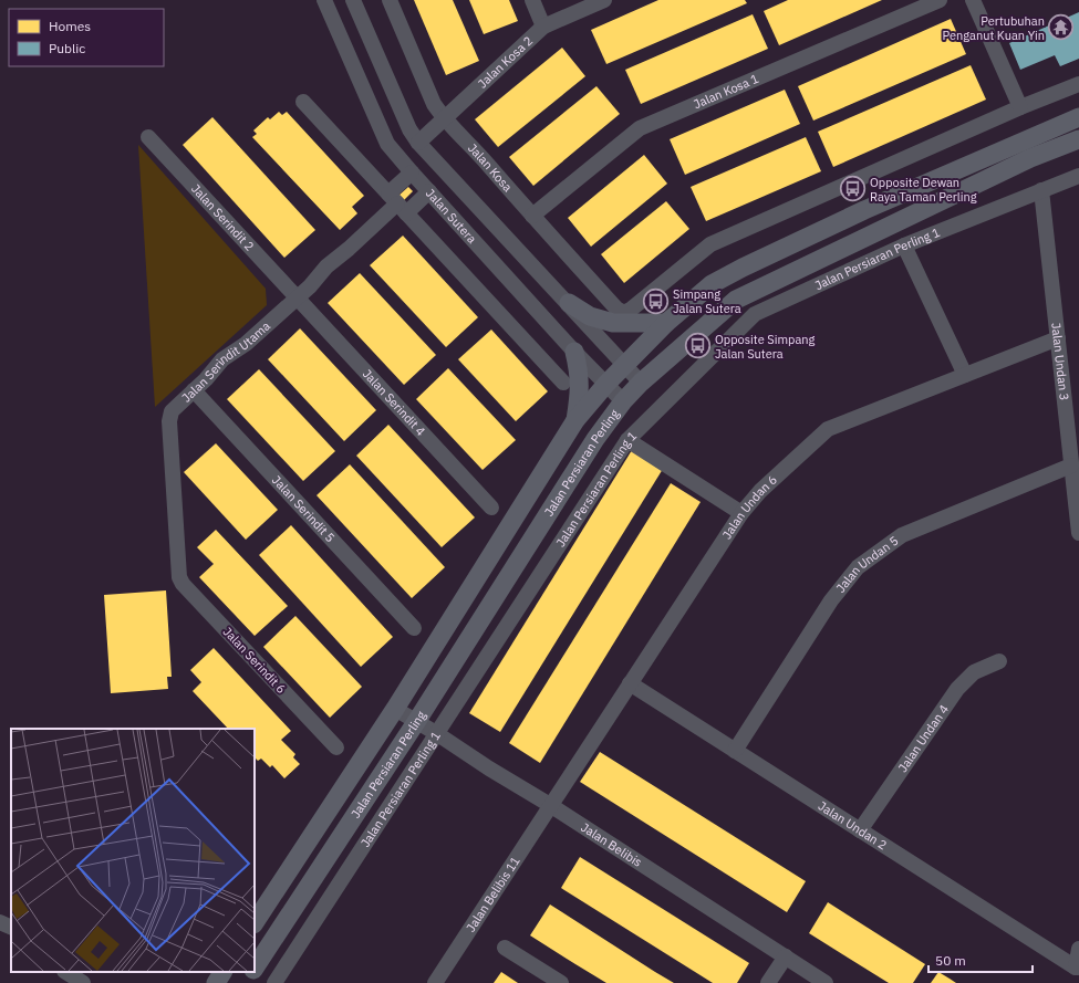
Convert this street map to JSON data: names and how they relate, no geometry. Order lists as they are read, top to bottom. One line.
{"streets":{"main road":["Jalan Persiaran Perling"],"street":["Jalan Kosa 2","Jalan Kosa 1","Jalan Kosa","Jalan Sutera","Jalan Serindit 2","Jalan Persiaran Perling 1","Jalan Serindit Utama","Jalan Undan 3","Jalan Serindit 4","Jalan Serindit 5","Jalan Undan 6","Jalan Undan 5","Jalan Serindit 6","Jalan Undan 4","Jalan Undan 2","Jalan Belibis","Jalan Belibis 11"]},"crossings":[["Jalan Kosa 2","Jalan Kosa"],["Jalan Kosa 1","Jalan Kosa"],["Jalan Sutera","Jalan Persiaran Perling"],["Jalan Serindit 2","Jalan Serindit Utama"],["Jalan Serindit 2","Jalan Serindit 4"],["Jalan Persiaran Perling 1","Jalan Undan 3"],["Jalan Persiaran Perling 1","Jalan Belibis"],["Jalan Serindit Utama","Jalan Serindit 4"],["Jalan Serindit Utama","Jalan Serindit 5"],["Jalan Serindit Utama","Jalan Serindit 6"],["Jalan Undan 3","Jalan Undan 6"],["Jalan Undan 3","Jalan Undan 5"],["Jalan Persiaran Perling","Jalan Belibis"],["Jalan Undan 6","Jalan Undan 2"],["Jalan Undan 6","Jalan Belibis"],["Jalan Undan 6","Jalan Belibis 11"],["Jalan Undan 5","Jalan Undan 2"],["Jalan Undan 4","Jalan Undan 2"],["Jalan Belibis","Jalan Belibis 11"]],"places":{"temple":["Pertubuhan Penganut Kuan Yin"],"bus stop":["Opposite Dewan Raya Taman Perling","Simpang Jalan Sutera","Opposite Simpang Jalan Sutera"]},"legend":["Homes","Public"],"scale_bar":"50 m"}
